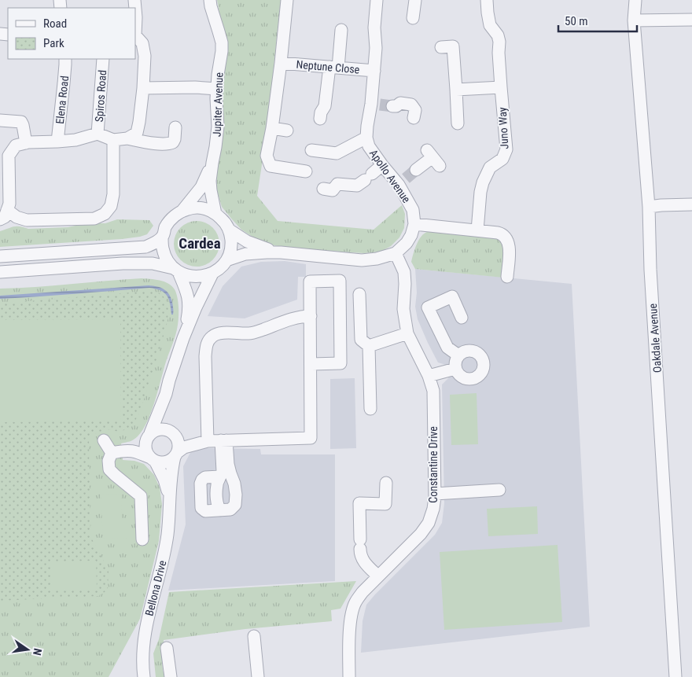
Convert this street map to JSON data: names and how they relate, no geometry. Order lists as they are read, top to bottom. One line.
{"streets":{"street":["Neptune Close","Spiros Road","Elena Road","Jupiter Avenue","Juno Way","Apollo Avenue","Oakdale Avenue","Constantine Drive","Bellona Drive"]},"crossings":[["Neptune Close","Apollo Avenue"],["Jupiter Avenue","Bellona Drive"]],"districts":["Cardea"],"legend":["Road","Park"],"scale_bar":"50 m","north":"right"}
